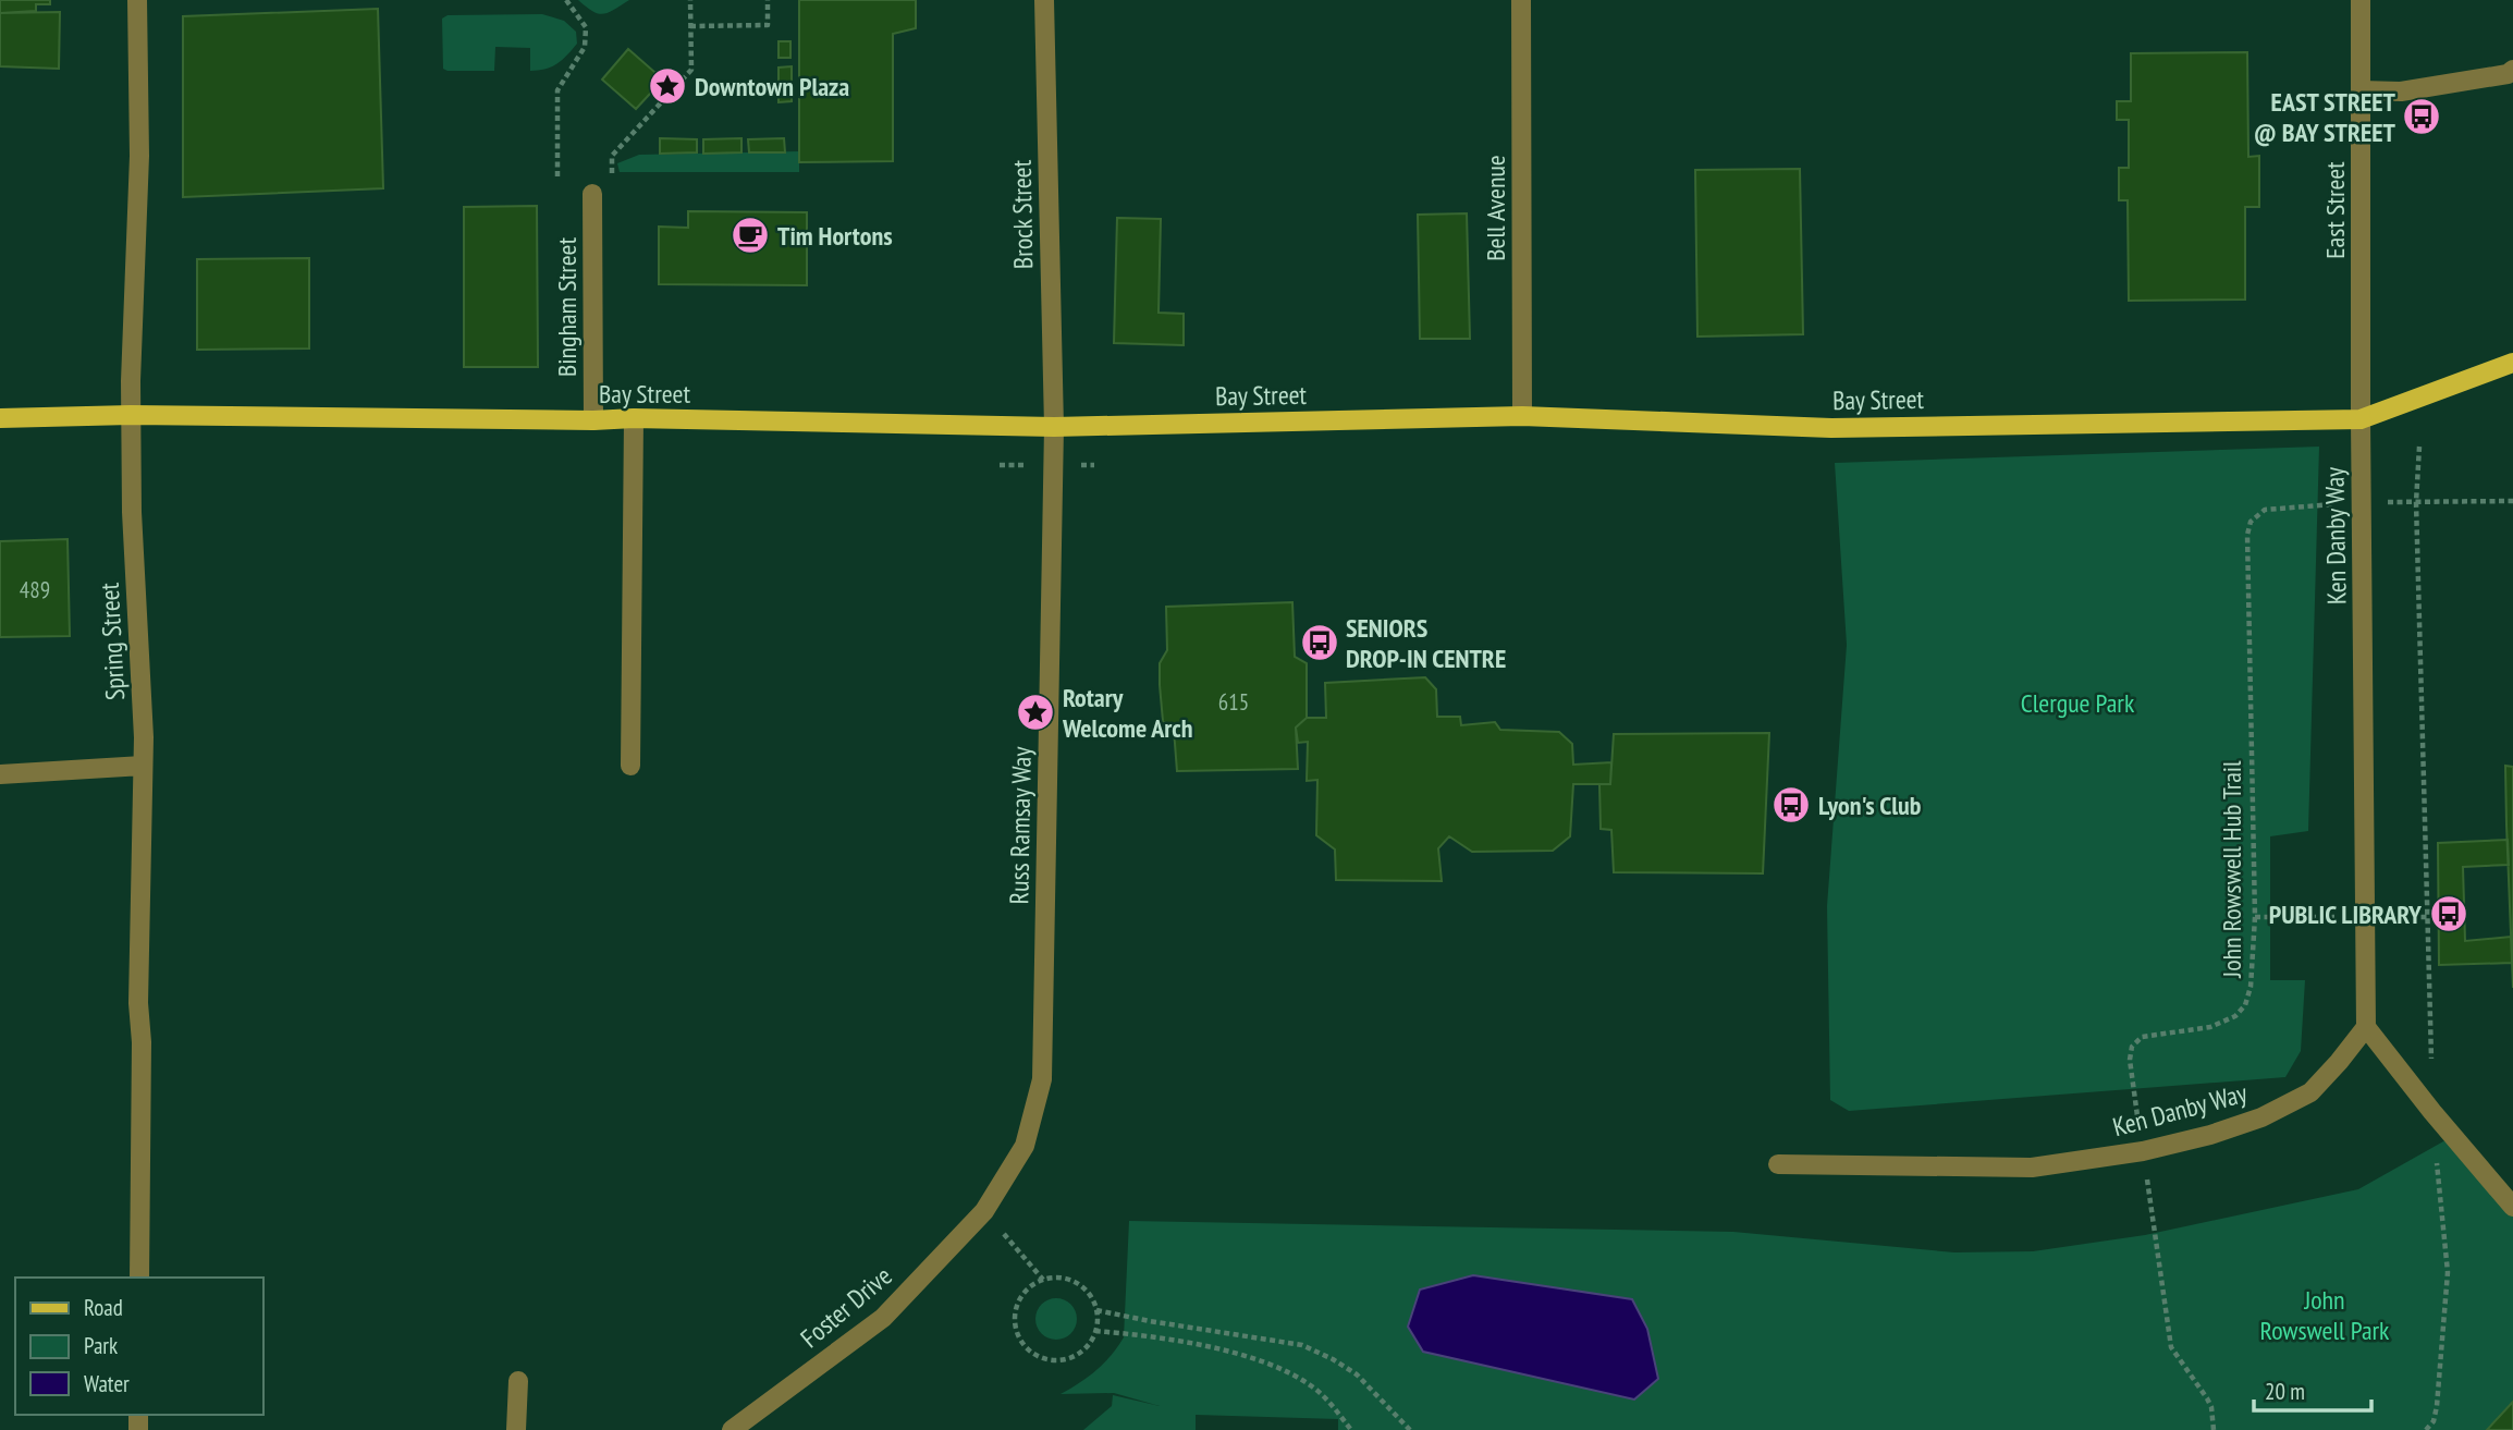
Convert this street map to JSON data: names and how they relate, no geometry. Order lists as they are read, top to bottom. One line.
{"streets":{"main road":["Bay Street"],"street":["Bell Avenue","East Street","Brock Street","Bingham Street","Ken Danby Way","Spring Street","Russ Ramsay Way","Foster Drive"],"path":["John Rowswell Hub Trail"]},"crossings":[["Bell Avenue","Bay Street"],["East Street","Bay Street"],["East Street","Ken Danby Way"],["Brock Street","Bay Street"],["Brock Street","Russ Ramsay Way"],["Bingham Street","Bay Street"],["Bay Street","Ken Danby Way"],["Bay Street","Spring Street"],["Bay Street","Russ Ramsay Way"],["Ken Danby Way","John Rowswell Hub Trail"],["Russ Ramsay Way","Foster Drive"]],"parks":["Clergue Park","John Rowswell Park"],"places":{"place":["Downtown Plaza","Rotary Welcome Arch"],"bus stop":["EAST STREET @ BAY STREET","SENIORS DROP-IN CENTRE","Lyon's Club","PUBLIC LIBRARY"],"cafe":["Tim Hortons"]},"house_numbers":["489","615"],"legend":["Road","Park","Water"],"scale_bar":"20 m"}
